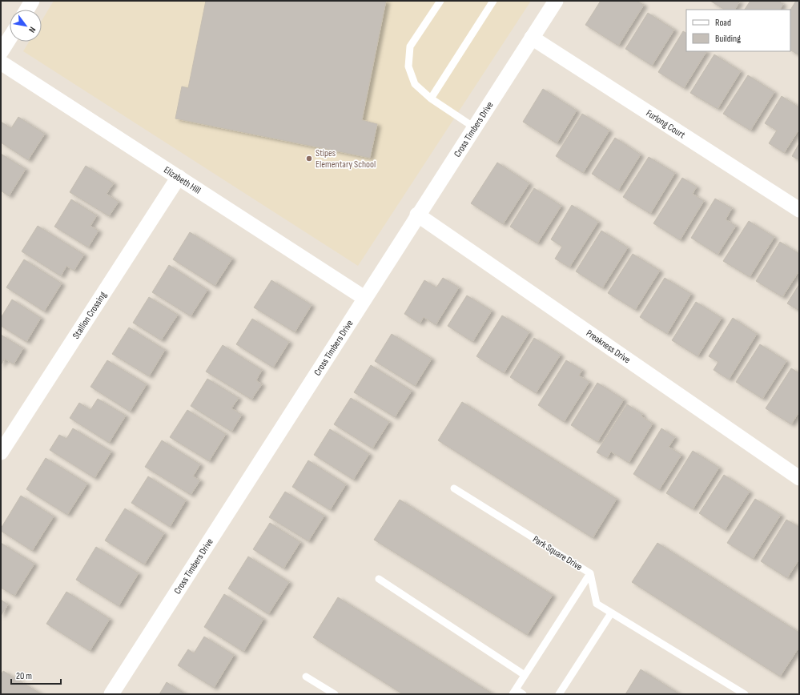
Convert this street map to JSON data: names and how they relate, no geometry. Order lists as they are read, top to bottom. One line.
{"streets":{"street":["Furlong Court","Cross Timbers Drive","Elizabeth Hill","Stallion Crossing","Preakness Drive"],"lane":["Park Square Drive"]},"crossings":[["Furlong Court","Cross Timbers Drive"],["Cross Timbers Drive","Elizabeth Hill"],["Cross Timbers Drive","Preakness Drive"],["Elizabeth Hill","Stallion Crossing"]],"places":["Stipes Elementary School"],"legend":["Road","Building"],"scale_bar":"20 m","north":"bottom right"}
